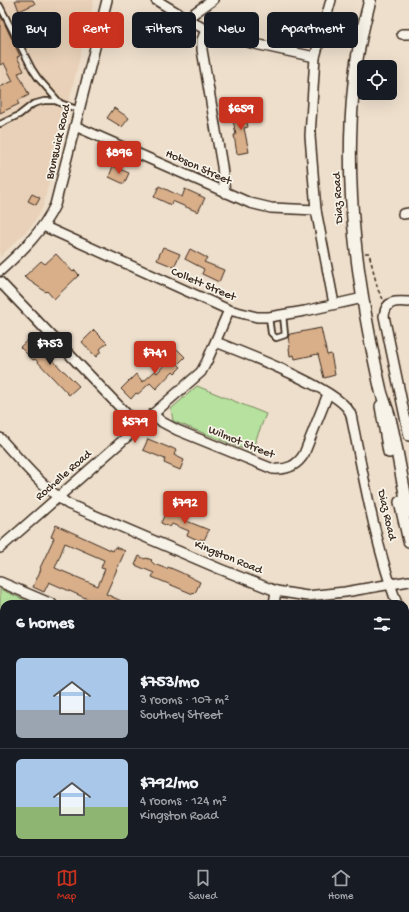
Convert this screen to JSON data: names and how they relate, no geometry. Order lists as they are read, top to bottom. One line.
{"streets":{"street":["Brunswick Road","Hobson Street","Diaz Road","Collett Street","Wilmot Street","Rochelle Road","Kingston Road"]},"crossings":[["Brunswick Road","Hobson Street"],["Brunswick Road","Collett Street"],["Hobson Street","Diaz Road"],["Diaz Road","Collett Street"],["Diaz Road","Wilmot Street"],["Diaz Road","Kingston Road"],["Collett Street","Rochelle Road"],["Wilmot Street","Rochelle Road"],["Rochelle Road","Kingston Road"]],"page":{"chip":["Buy","Rent","Filters","New","Apartment"],"price":["$659","$896","$753","$741","$579","$792"],"heading":"6 homes","list":[{"name":"$753/mo","note":"3 rooms · 107 m² · Southey Street"},{"name":"$792/mo","note":"4 rooms · 124 m² · Kingston Road"}],"tabs":["Map","Saved","Home"]}}
